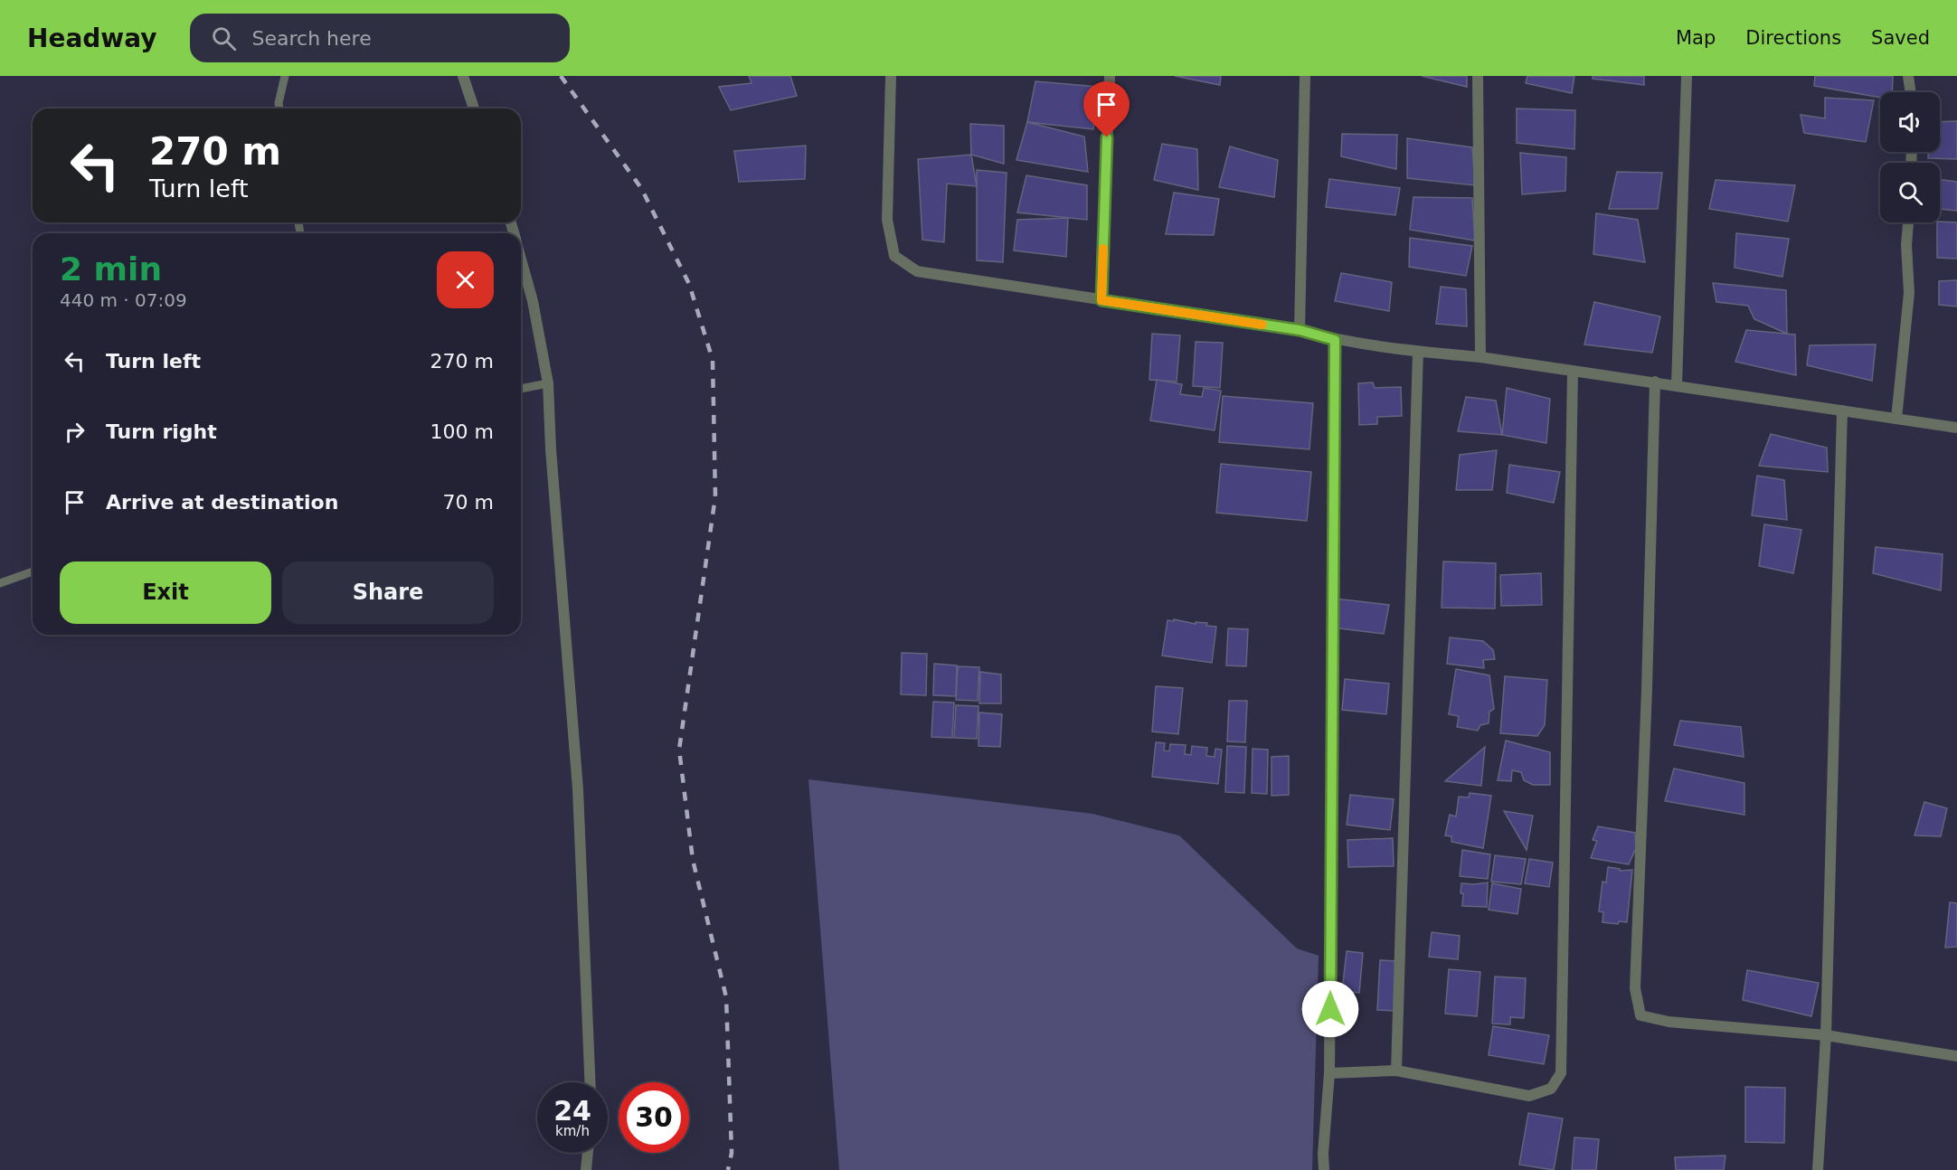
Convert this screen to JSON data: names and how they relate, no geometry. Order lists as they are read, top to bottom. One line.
{"page":{"header":"Headway","search":"Search here","nav":["Map","Directions","Saved"],"turn":["270 m","Turn left"],"heading":["2 min","440 m · 07:09"],"list":[{"name":"Turn left","value":"270 m"},{"name":"Turn right","value":"100 m"},{"name":"Arrive at destination","value":"70 m"}],"buttons":["Exit","Share"],"speed":"24 km/h","limit":"30"}}
